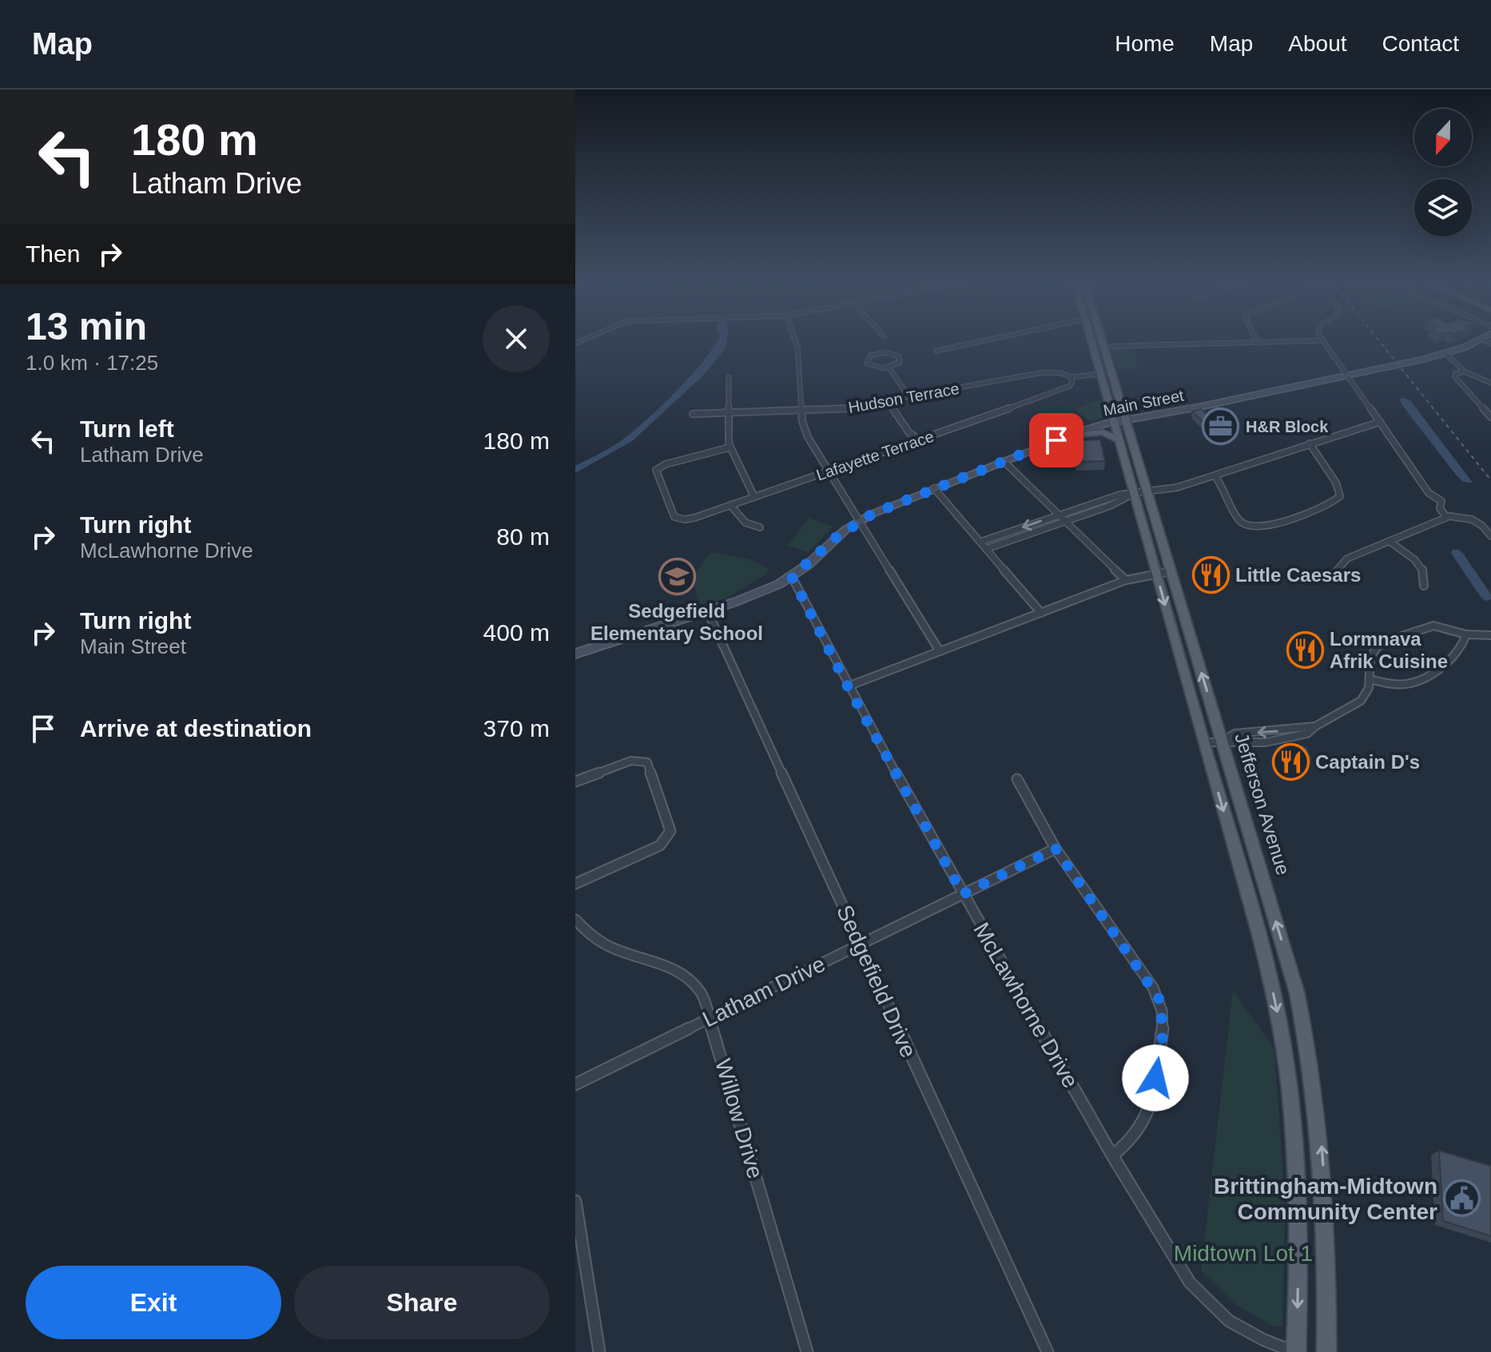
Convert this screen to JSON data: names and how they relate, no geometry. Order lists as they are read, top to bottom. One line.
{"streets":{"main road":["Main Street","Jefferson Avenue"],"street":["Hudson Terrace","Lafayette Terrace","Sedgefield Drive","Latham Drive","McLawhorne Drive","Willow Drive"]},"crossings":[["Hudson Terrace","Lafayette Terrace"],["Hudson Terrace","Jefferson Avenue"],["Main Street","Jefferson Avenue"],["Main Street","Sedgefield Drive"],["Main Street","McLawhorne Drive"],["Jefferson Avenue","McLawhorne Drive"],["Sedgefield Drive","Latham Drive"],["Latham Drive","McLawhorne Drive"],["Latham Drive","Willow Drive"]],"parks":["Midtown Lot 1"],"places":{"office":["H&R Block"],"restaurant":["Little Caesars","Lormnava Afrik Cuisine","Captain D's"],"school or university":["Sedgefield Elementary School"],"public building":["Brittingham-Midtown Community Center"]},"north":"bottom","page":{"header":"Map","nav":["Home","Map","About","Contact"],"turn":["180 m","Latham Drive"],"then":"Then","heading":["13 min","1.0 km · 17:25"],"list":[{"name":"Turn left","note":"Latham Drive","value":"180 m"},{"name":"Turn right","note":"McLawhorne Drive","value":"80 m"},{"name":"Turn right","note":"Main Street","value":"400 m"},{"name":"Arrive at destination","value":"370 m"}],"buttons":["Exit","Share"]}}
